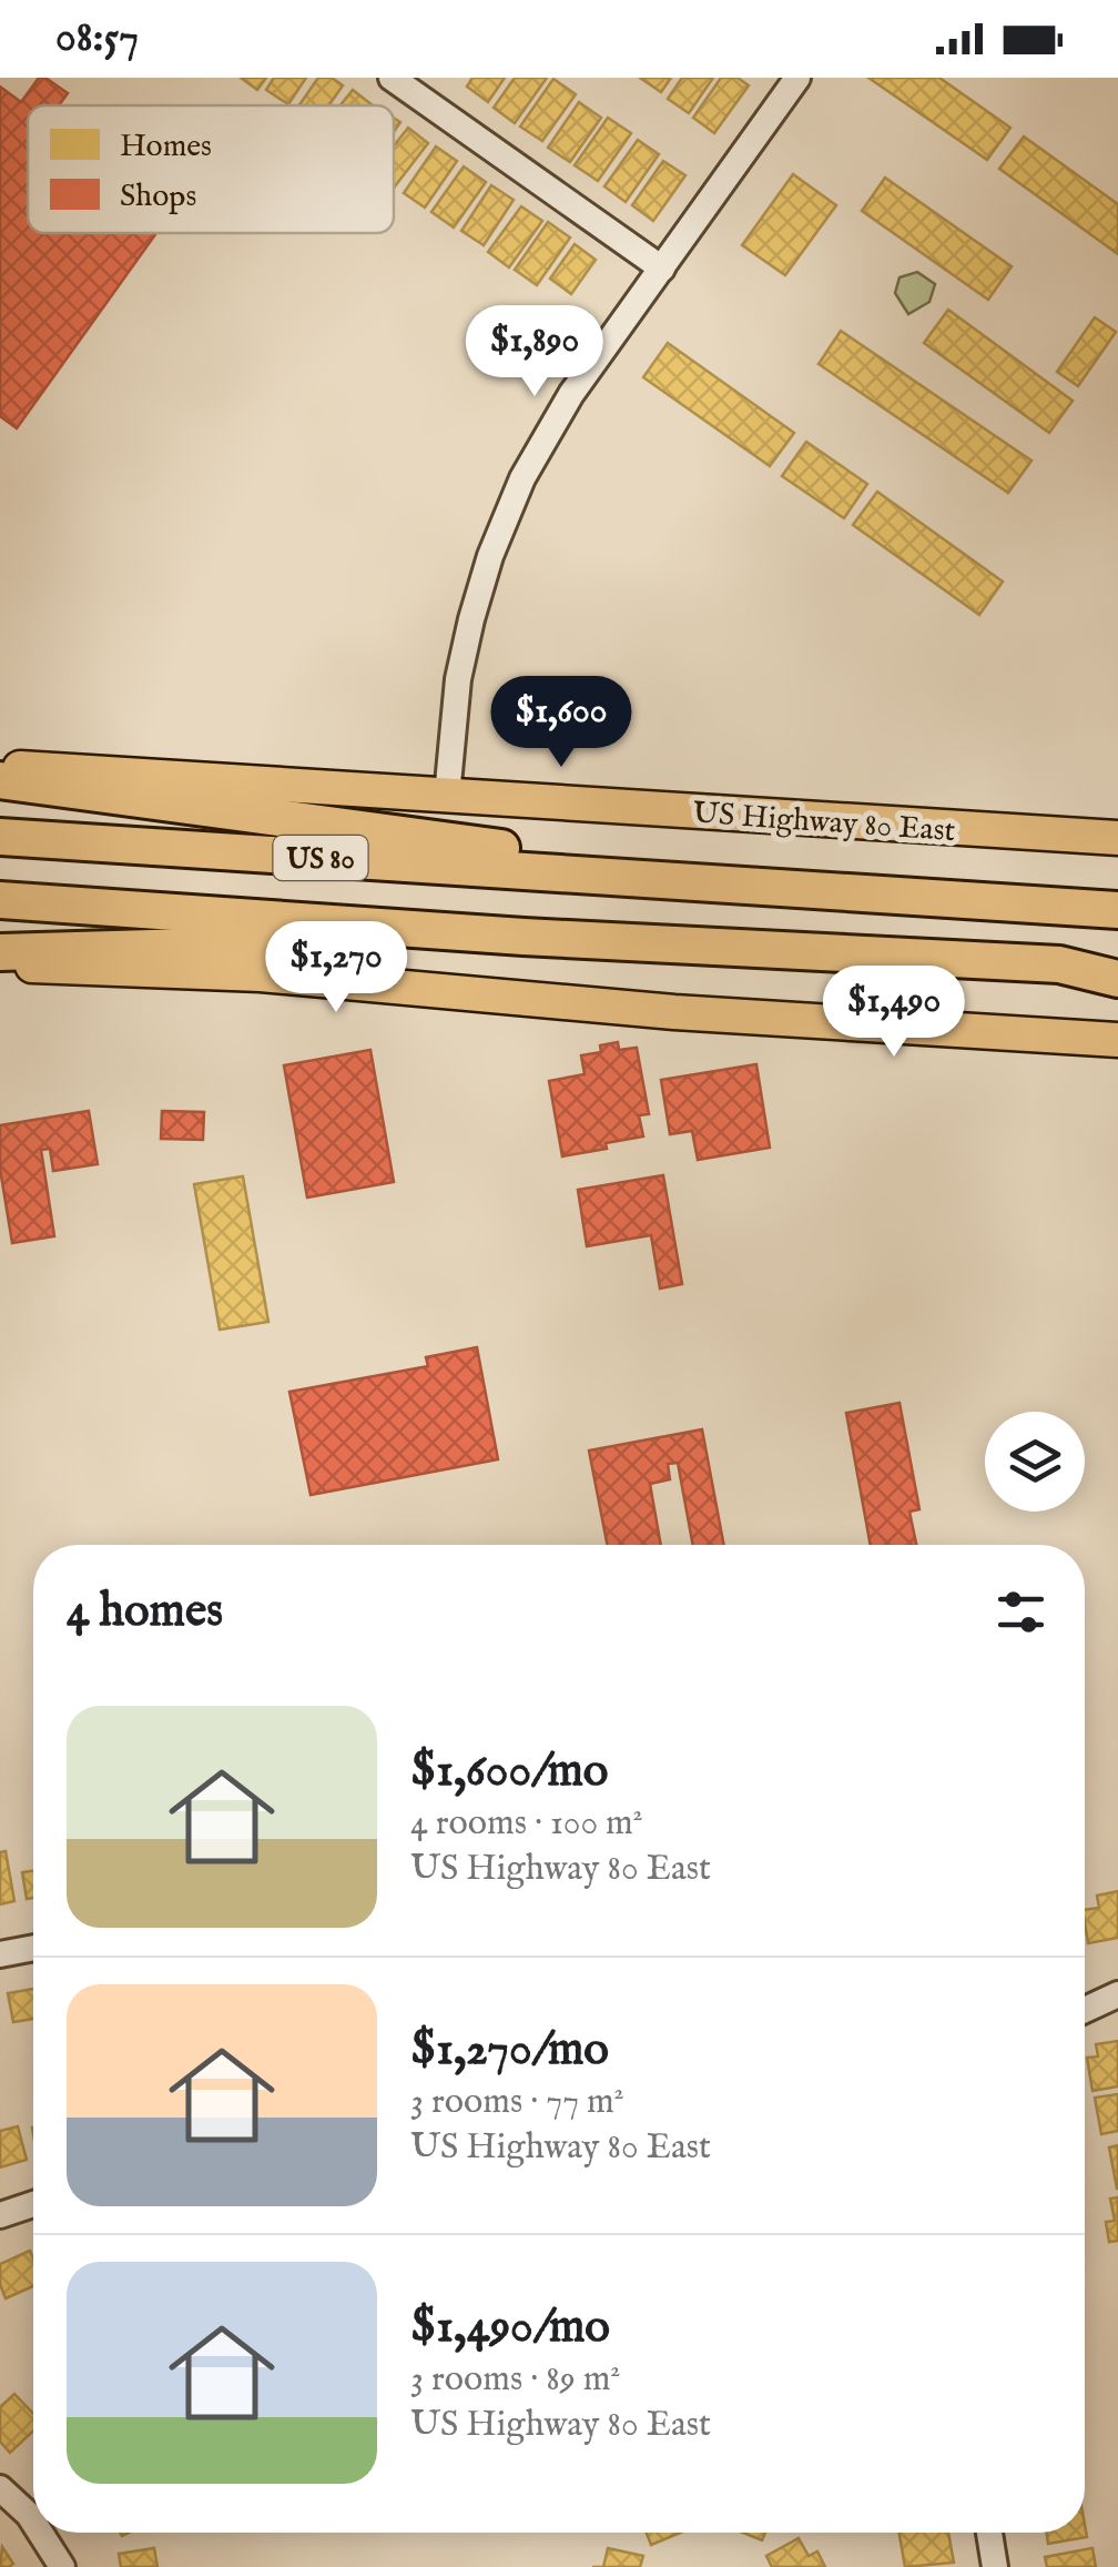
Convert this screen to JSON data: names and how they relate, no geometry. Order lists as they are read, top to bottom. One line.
{"streets":{"highway":["US 80"],"main road":["US Highway 80 East"]},"legend":["Homes","Shops"],"page":{"status":"08:57","price":["$1,890","$1,600","$1,270","$1,490"],"heading":"4 homes","list":[{"name":"$1,600/mo","note":"4 rooms · 100 m² · US Highway 80 East"},{"name":"$1,270/mo","note":"3 rooms · 77 m² · US Highway 80 East"},{"name":"$1,490/mo","note":"3 rooms · 89 m² · US Highway 80 East"}]}}
